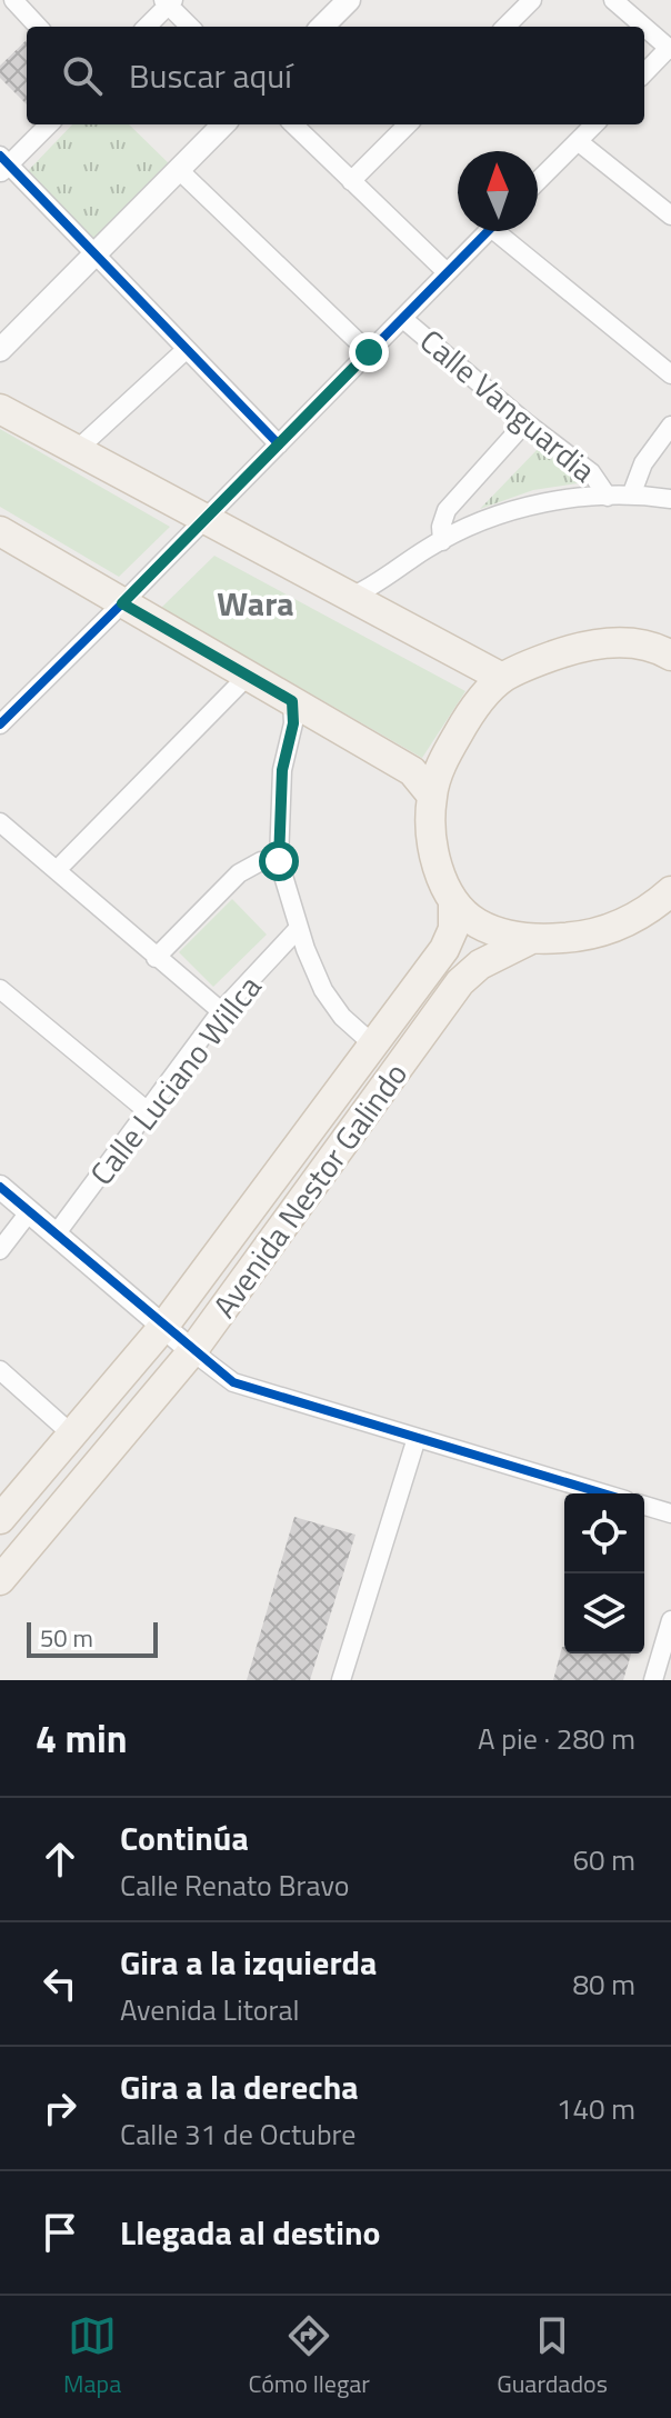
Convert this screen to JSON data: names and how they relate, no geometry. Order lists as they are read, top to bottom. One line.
{"streets":{"main road":["Avenida Nestor Galindo"],"street":["Calle Vanguardia","Calle Luciano Willca"]},"districts":["Wara"],"scale_bar":"50 m","north":"top","page":{"search":"Buscar aquí","scale":"50 m","heading":["4 min","A pie · 280 m"],"list":[["Continúa","Calle Renato Bravo","60 m"],["Gira a la izquierda","Avenida Litoral","80 m"],["Gira a la derecha","Calle 31 de Octubre","140 m"],"Llegada al destino"],"nav":["Mapa","Cómo llegar","Guardados"]}}
